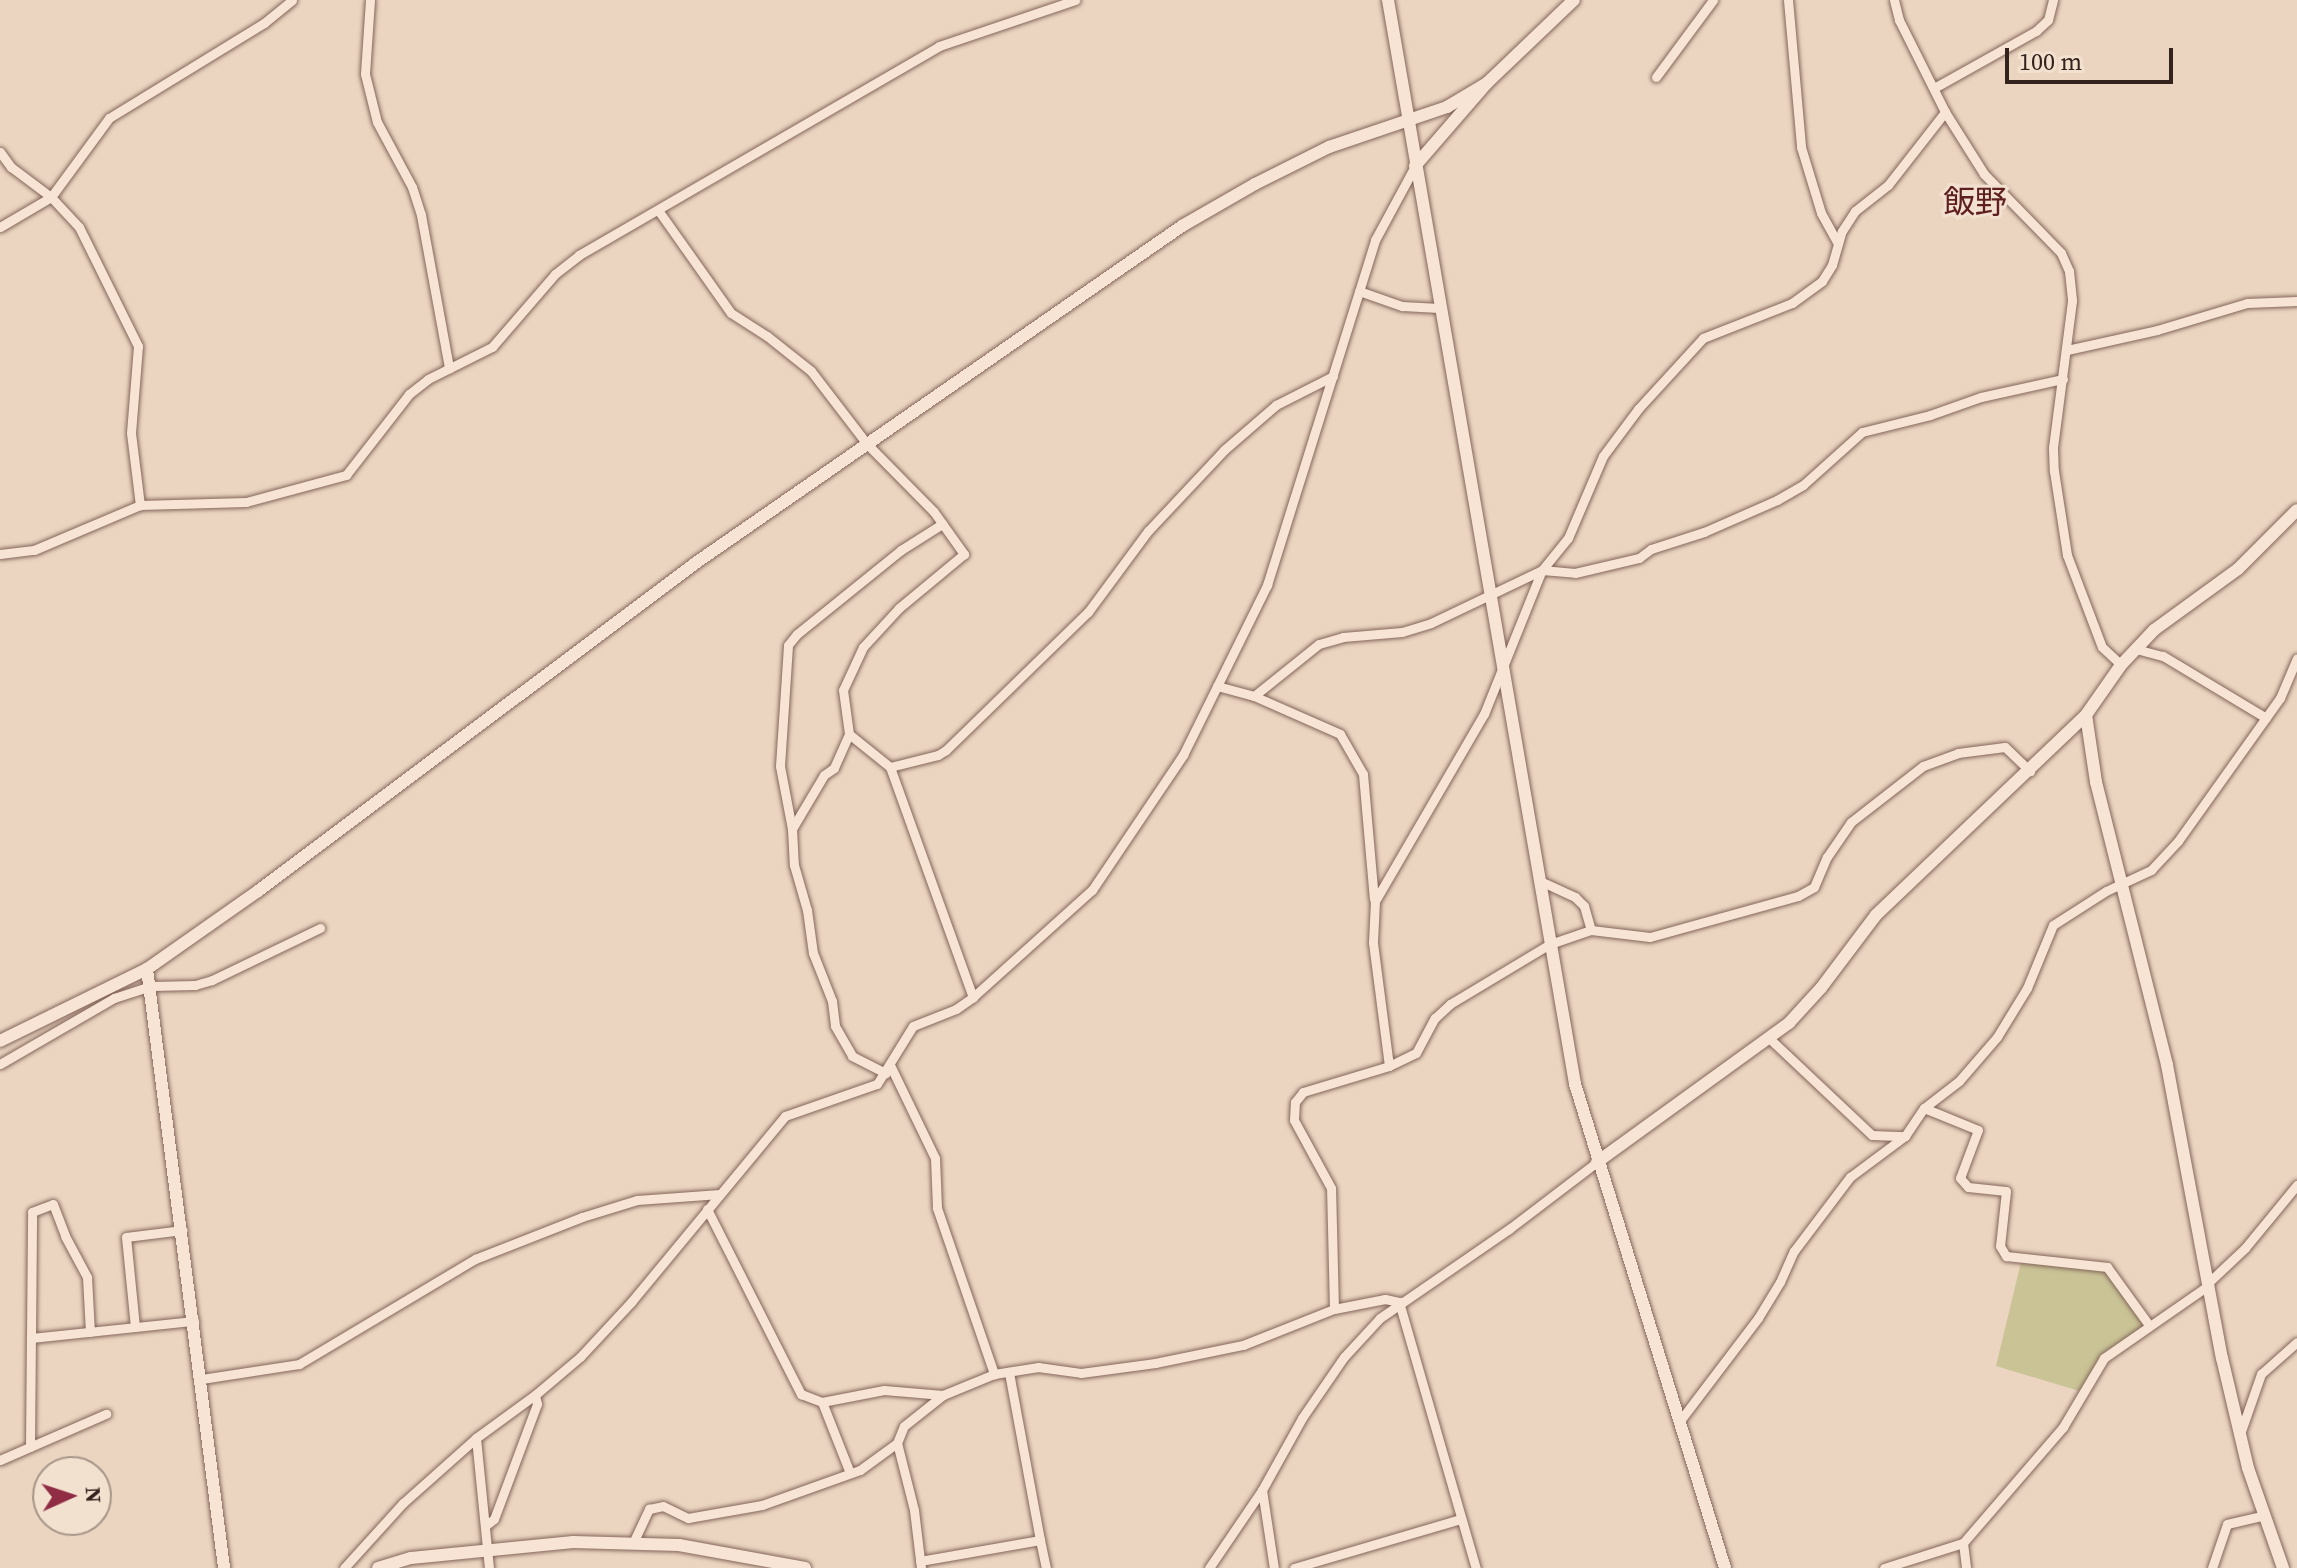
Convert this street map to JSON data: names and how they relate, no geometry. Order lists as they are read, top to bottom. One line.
{"districts":["飯野"],"scale_bar":"100 m","north":"right"}
